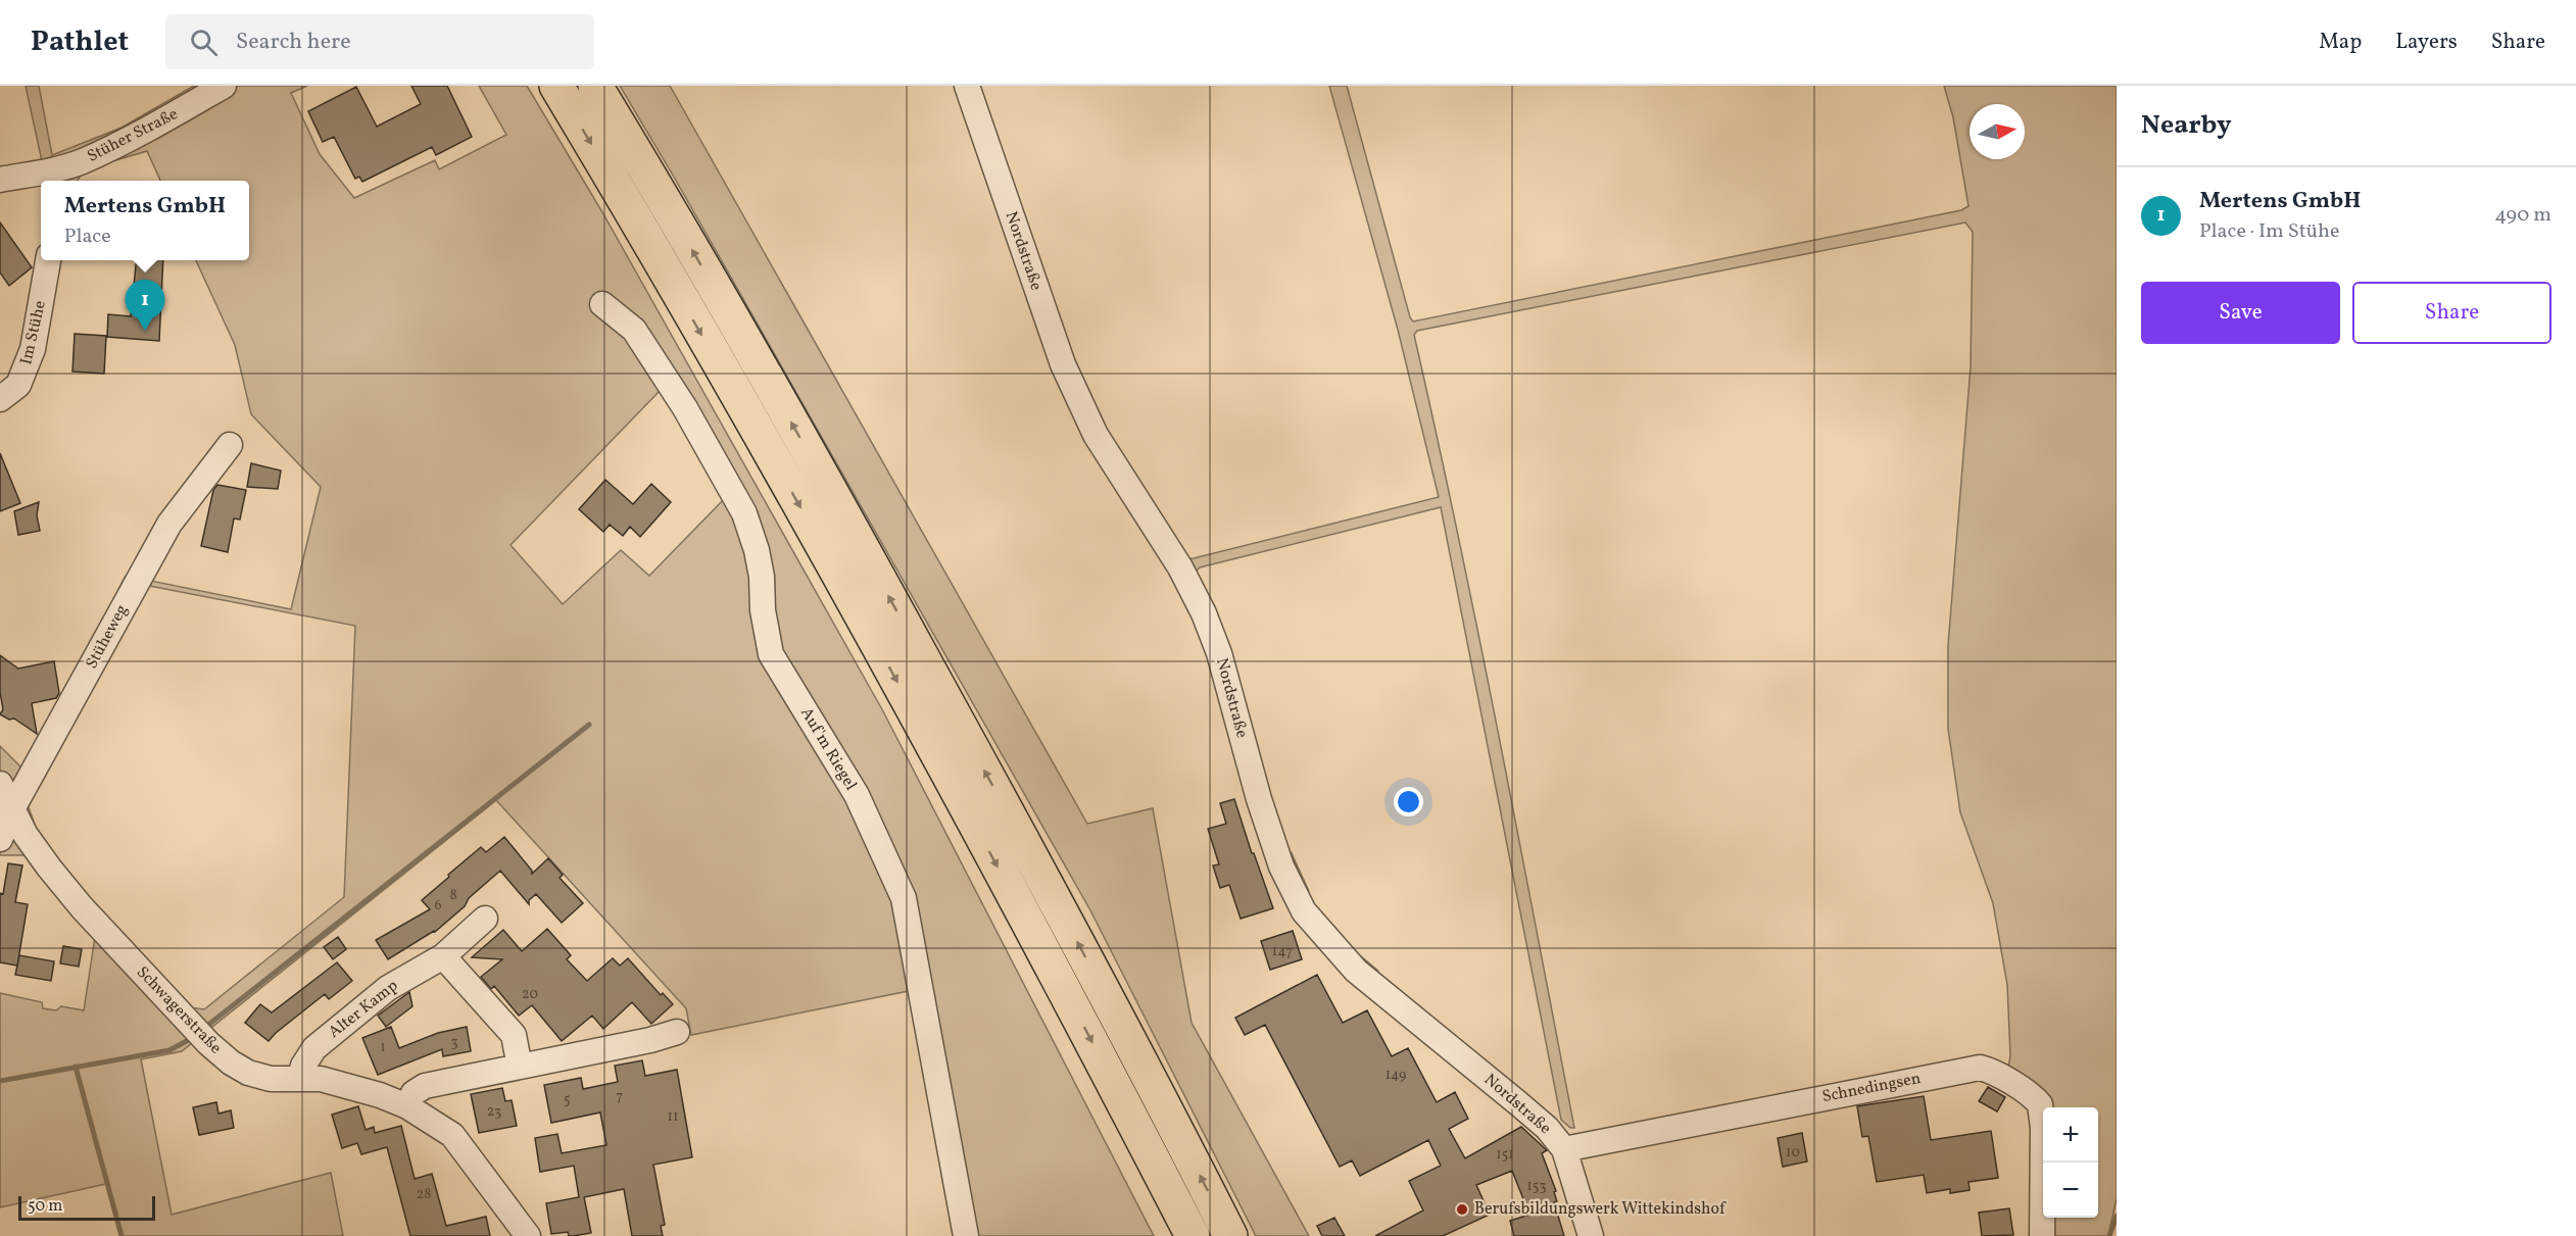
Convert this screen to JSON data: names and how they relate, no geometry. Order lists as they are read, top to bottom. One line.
{"streets":{"street":["Stüher Straße","Nordstraße","Im Stühe","Stüheweg","Auf'm Riegel","Alter Kamp","Schwagerstraße","Schnedingsen"]},"crossings":[["Nordstraße","Schnedingsen"],["Stüheweg","Schwagerstraße"],["Alter Kamp","Schwagerstraße"]],"places":["Berufsbildungswerk Wittekindshof"],"house_numbers":["8","6","147","20","3","1","149","7","5","23","11","10","151","153","28"],"scale_bar":"50 m","north":"right","page":{"header":"Pathlet","search":"Search here","nav":["Map","Layers","Share"],"heading":"Nearby","list":[{"mark":"1","name":"Mertens GmbH","note":"Place · Im Stühe","value":"490 m"}],"popup":["Mertens GmbH","Place"],"buttons":["Save","Share"],"pins":"1","map_buttons":["+","−"],"scale":"50 m"}}
